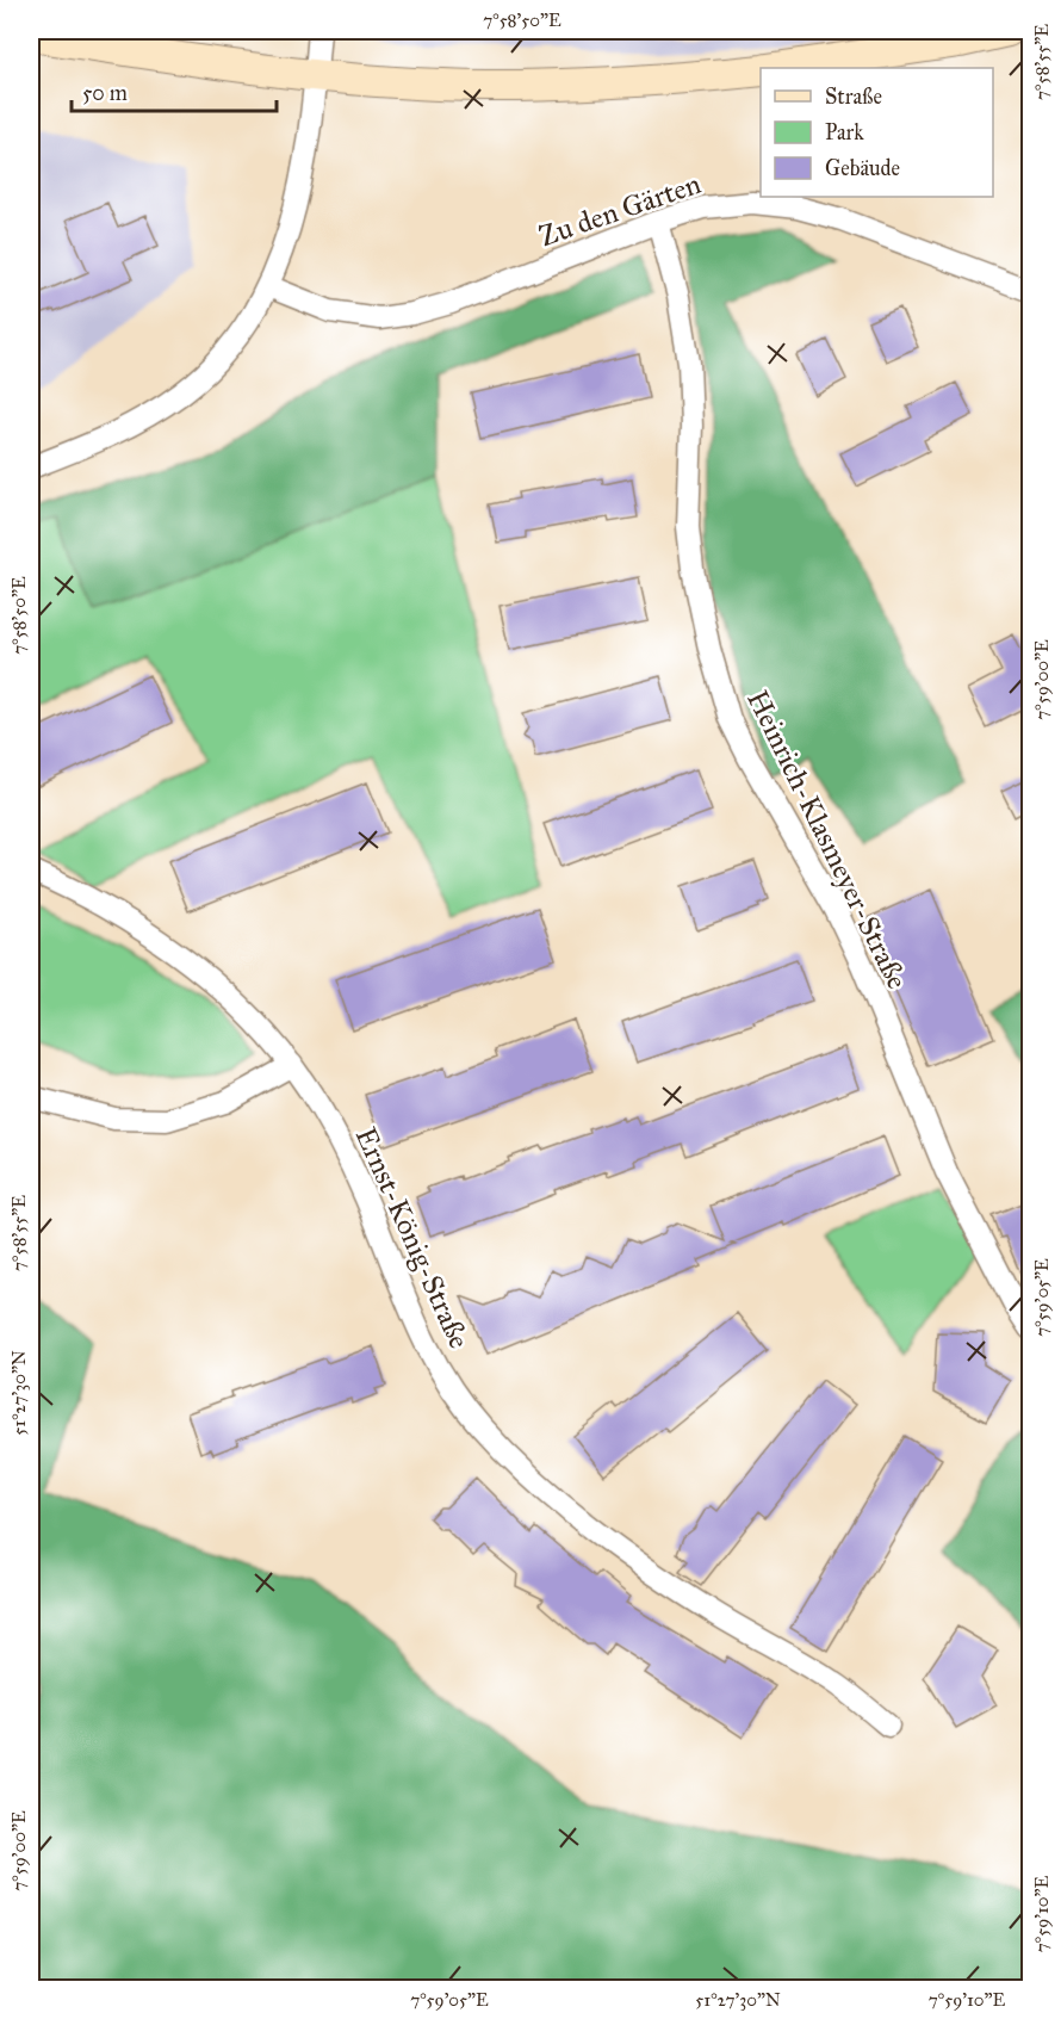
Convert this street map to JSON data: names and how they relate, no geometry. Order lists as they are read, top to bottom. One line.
{"streets":{"street":["Zu den Gärten","Heinrich-Klasmeyer-Straße","Ernst-König-Straße"]},"crossings":[["Zu den Gärten","Heinrich-Klasmeyer-Straße"]],"legend":["Straße","Park","Gebäude"],"scale_bar":"50 m","coordinates":["7°58'50\"E","7°58'55\"E","7°59'00\"E","7°59'05\"E","51°27'30\"N","7°59'10\"E"]}
